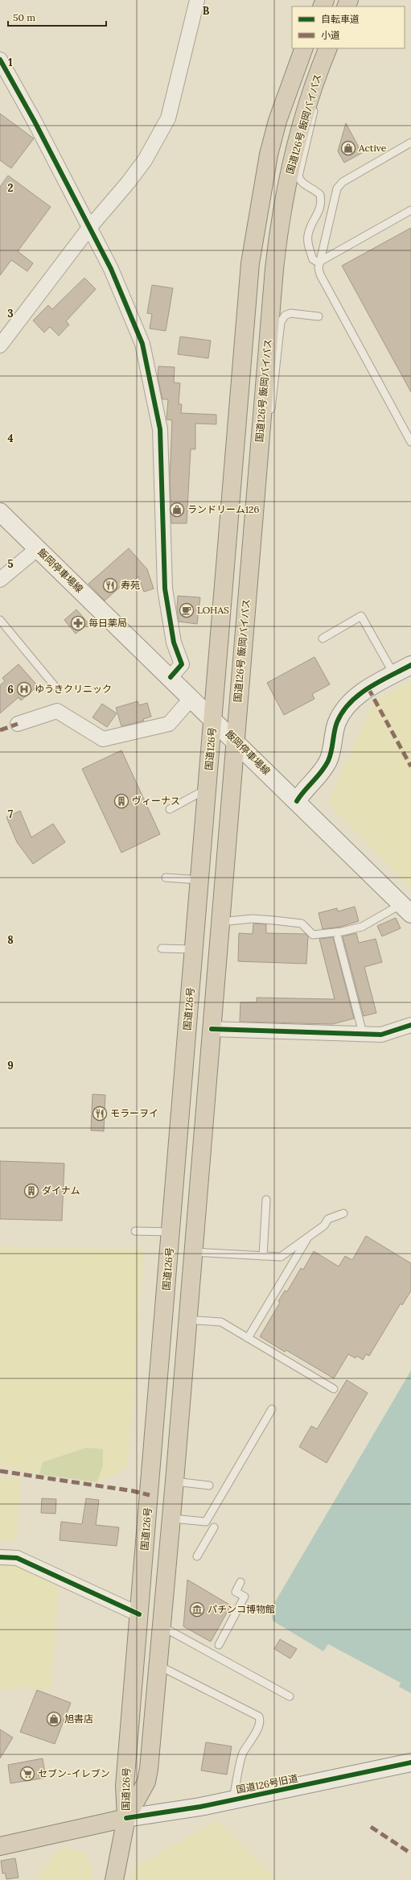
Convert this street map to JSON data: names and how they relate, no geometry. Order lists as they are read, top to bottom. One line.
{"streets":{"highway":["国道126号 飯岡バイパス","国道126号"],"main road":["飯岡停車場線","国道126号旧道"]},"crossings":[["国道126号 飯岡バイパス","飯岡停車場線"],["国道126号 飯岡バイパス","国道126号"],["飯岡停車場線","国道126号"],["国道126号","国道126号旧道"]],"places":{"shop":["Active","ランドリーム126","旭書店"],"restaurant":["寿苑","モラーヲイ"],"cafe":["LOHAS"],"pharmacy":["毎日薬局"],"hospital":["ゆうきクリニック"],"building":["ヴィーナス","ダイナム"],"museum":["パチンコ博物館"],"supermarket":["セブン-イレブン"]},"legend":["自転車道","小道"],"scale_bar":"50 m","grid":{"columns":["B"],"rows":["1","2","3","4","5","6","7","8","9"]}}
